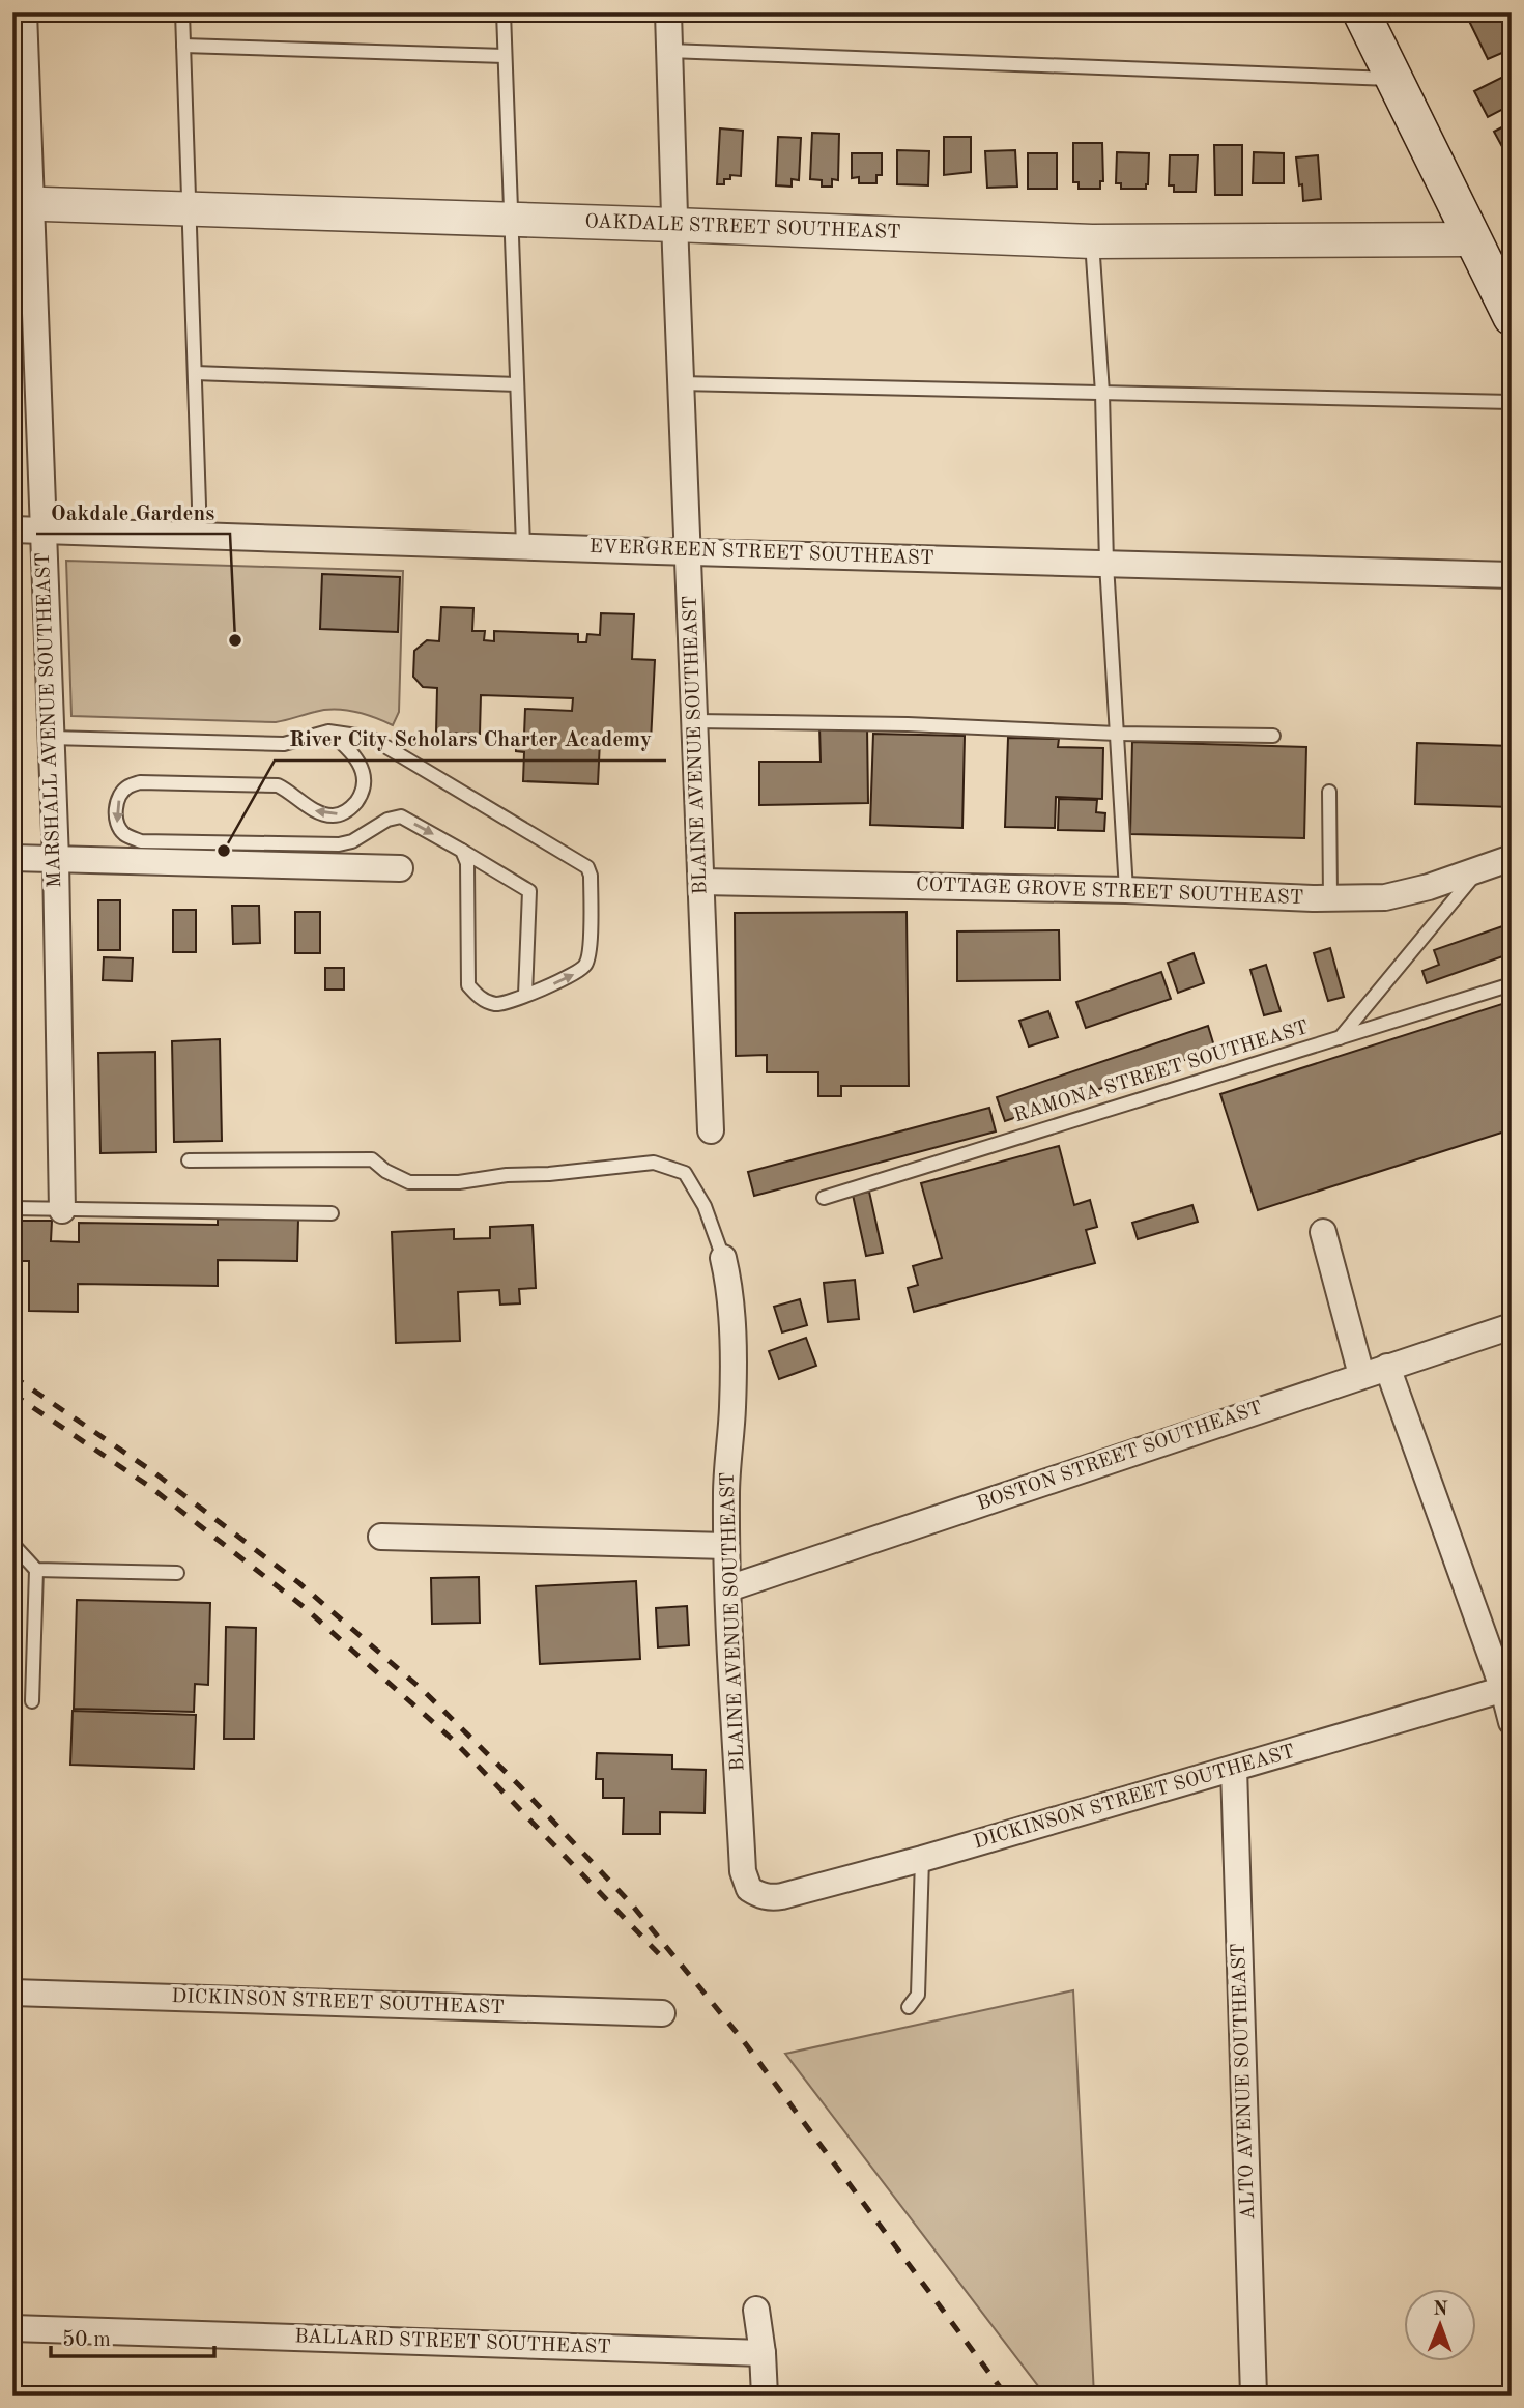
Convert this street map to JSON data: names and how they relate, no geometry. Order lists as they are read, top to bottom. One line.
{"streets":{"street":["OAKDALE STREET SOUTHEAST","EVERGREEN STREET SOUTHEAST","MARSHALL AVENUE SOUTHEAST","BLAINE AVENUE SOUTHEAST","COTTAGE GROVE STREET SOUTHEAST","BOSTON STREET SOUTHEAST","DICKINSON STREET SOUTHEAST","ALTO AVENUE SOUTHEAST","BALLARD STREET SOUTHEAST"],"lane":["RAMONA STREET SOUTHEAST"]},"crossings":[["OAKDALE STREET SOUTHEAST","MARSHALL AVENUE SOUTHEAST"],["OAKDALE STREET SOUTHEAST","BLAINE AVENUE SOUTHEAST"],["EVERGREEN STREET SOUTHEAST","MARSHALL AVENUE SOUTHEAST"],["EVERGREEN STREET SOUTHEAST","BLAINE AVENUE SOUTHEAST"],["BLAINE AVENUE SOUTHEAST","COTTAGE GROVE STREET SOUTHEAST"],["BLAINE AVENUE SOUTHEAST","BOSTON STREET SOUTHEAST"],["BLAINE AVENUE SOUTHEAST","DICKINSON STREET SOUTHEAST"],["DICKINSON STREET SOUTHEAST","ALTO AVENUE SOUTHEAST"]],"places":["Oakdale Gardens","River City Scholars Charter Academy"],"scale_bar":"50 m","north":"top"}
